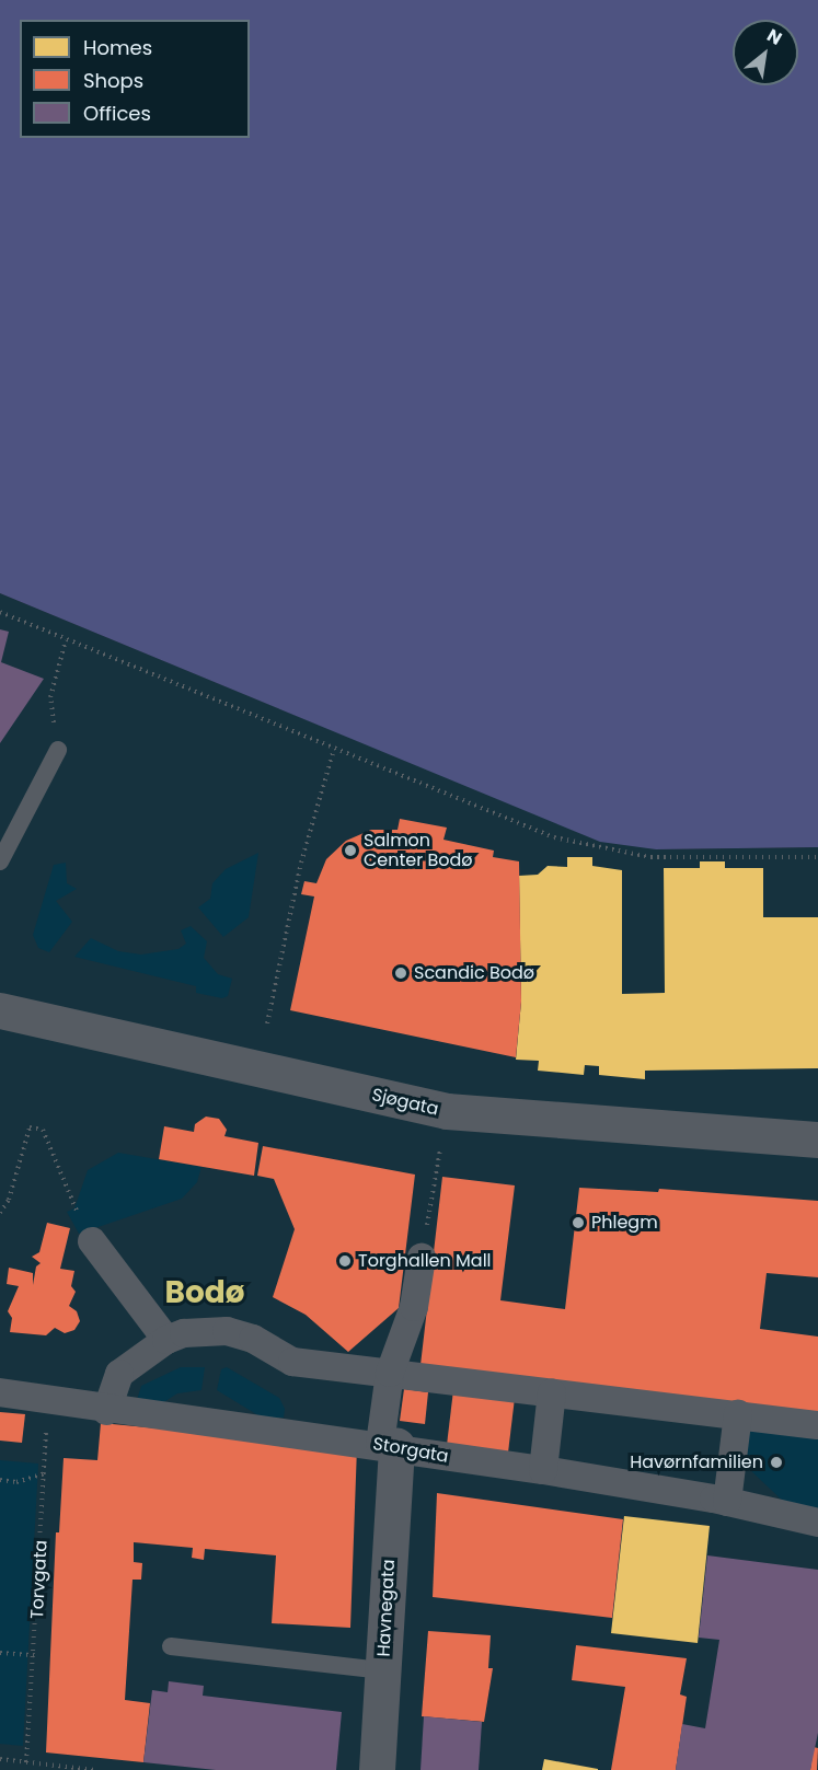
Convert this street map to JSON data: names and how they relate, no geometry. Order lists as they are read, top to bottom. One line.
{"streets":{"street":["Sjøgata","Storgata","Havnegata"],"path":["Torvgata"]},"crossings":[["Storgata","Torvgata"],["Storgata","Havnegata"]],"districts":["Bodø"],"places":["Salmon Center Bodø","Scandic Bodø","Phlegm","Torghallen Mall","Havørnfamilien"],"legend":["Homes","Shops","Offices"],"north":"top right"}
